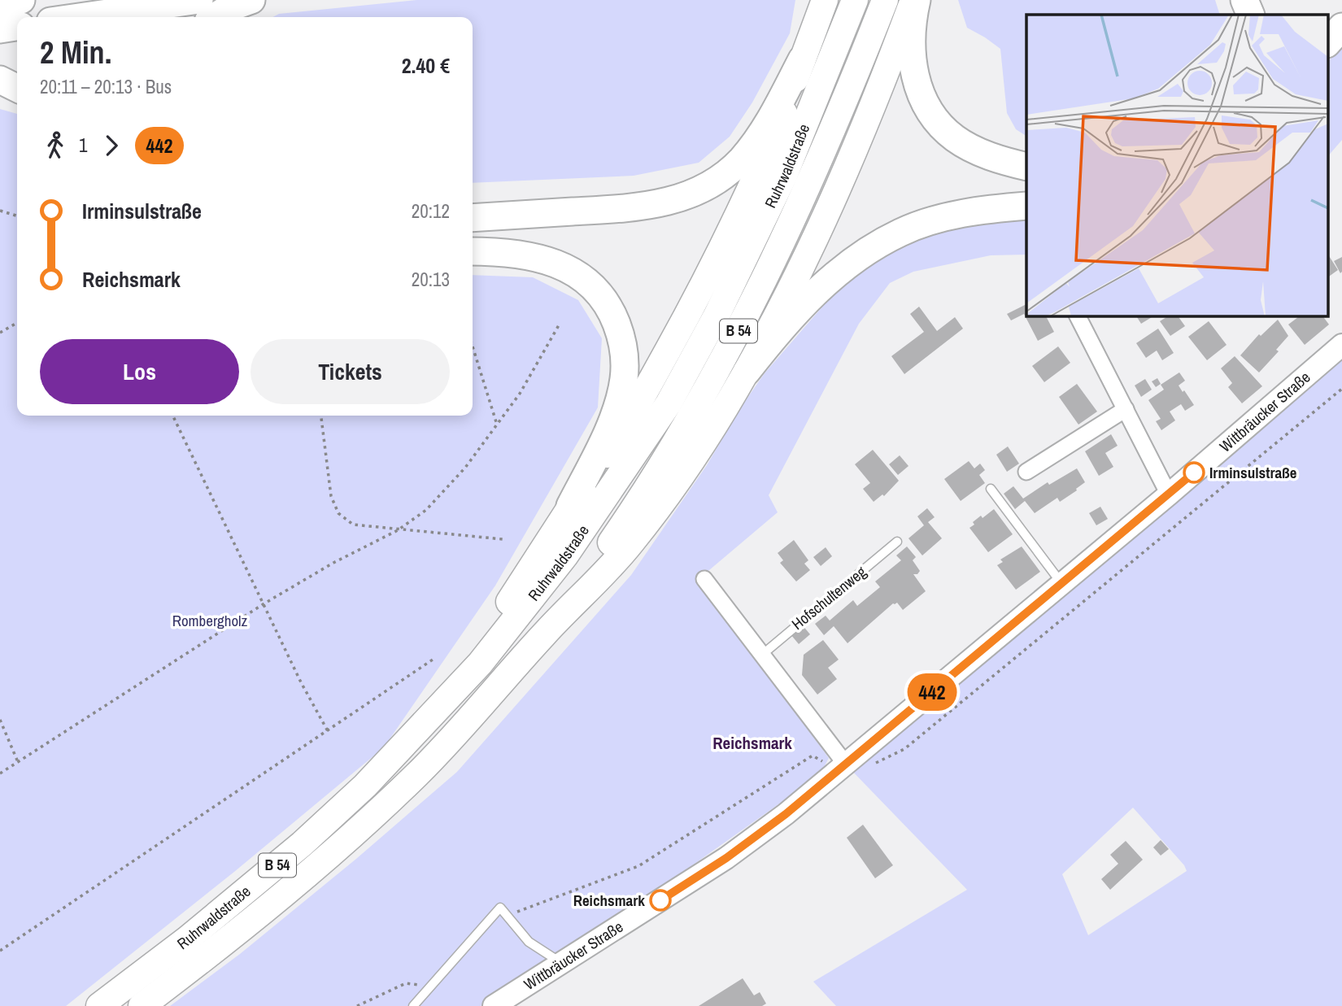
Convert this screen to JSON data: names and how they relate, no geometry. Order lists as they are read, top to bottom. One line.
{"streets":{"highway":["Ruhrwaldstraße","B 54"],"main road":["Wittbräucker Straße"],"lane":["Hofschultenweg"]},"crossings":[["Ruhrwaldstraße","B 54"]],"districts":["Reichsmark"],"parks":["Rombergholz"],"places":["Irminsulstraße","Reichsmark"],"lines":["bus line 442"],"page":{"on_map":"442","heading":["2 Min.","20:11 – 20:13 · Bus","2.40 €"],"legs":["1","442"],"list":[{"name":"Irminsulstraße","value":"20:12"},{"name":"Reichsmark","value":"20:13"}],"buttons":["Los","Tickets"]}}
